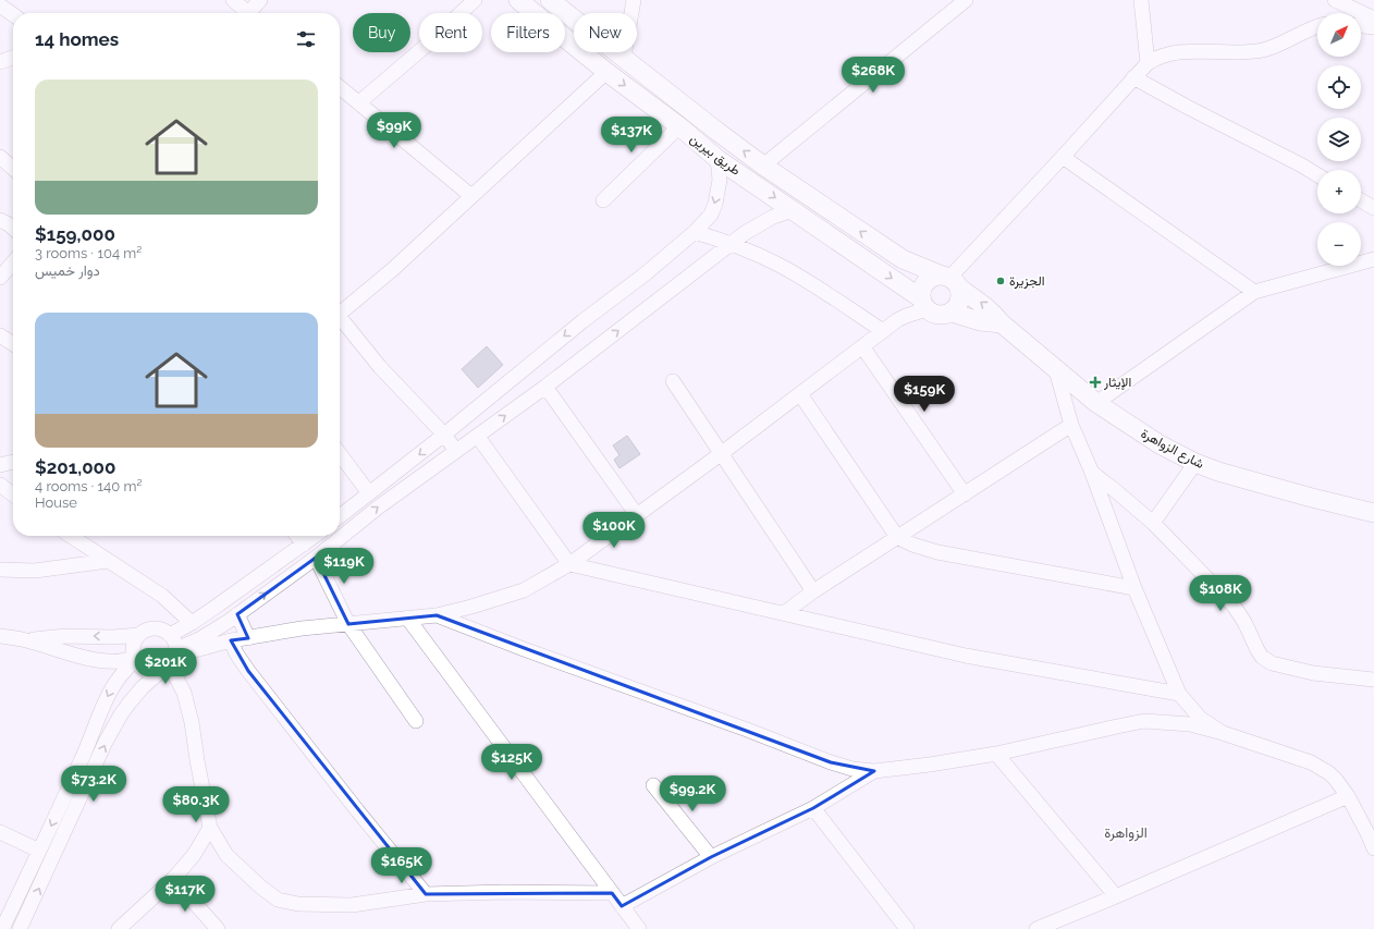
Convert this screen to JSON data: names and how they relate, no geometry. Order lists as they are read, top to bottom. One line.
{"streets":{"main road":["طريق بيرين","شارع الزواهرة"]},"crossings":[["طريق بيرين","شارع الزواهرة"]],"districts":["الزواهرة"],"places":{"other":["الجزيرة"],"health":["الإيثار"]},"north":"top right","page":{"map_buttons":["+","−"],"chip":["Buy","Rent","Filters","New"],"heading":"14 homes","price":["$268K","$99K","$137K","$159K","$100K","$119K","$108K","$201K","$125K","$73.2K","$99.2K","$80.3K","$165K","$117K"],"list":[{"name":"$159,000","note":"3 rooms · 104 m² · دوار خميس"},{"name":"$201,000","note":"4 rooms · 140 m² · House"}]}}
